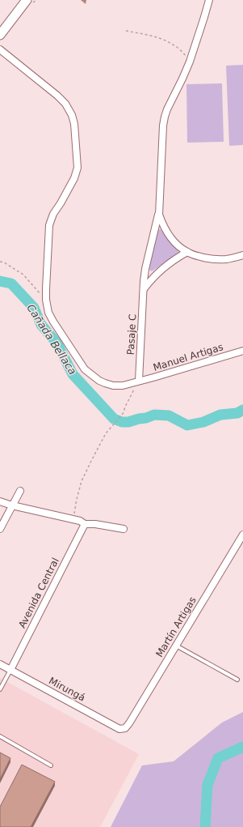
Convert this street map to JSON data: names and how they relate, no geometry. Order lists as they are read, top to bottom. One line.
{"streets":{"street":["Pasaje C","Manuel Artigas","Avenida Central","Martín Artigas","Mirungá"]},"crossings":[["Pasaje C","Manuel Artigas"],["Avenida Central","Mirungá"],["Martín Artigas","Mirungá"]],"water":["Cañada Bellaca"]}
